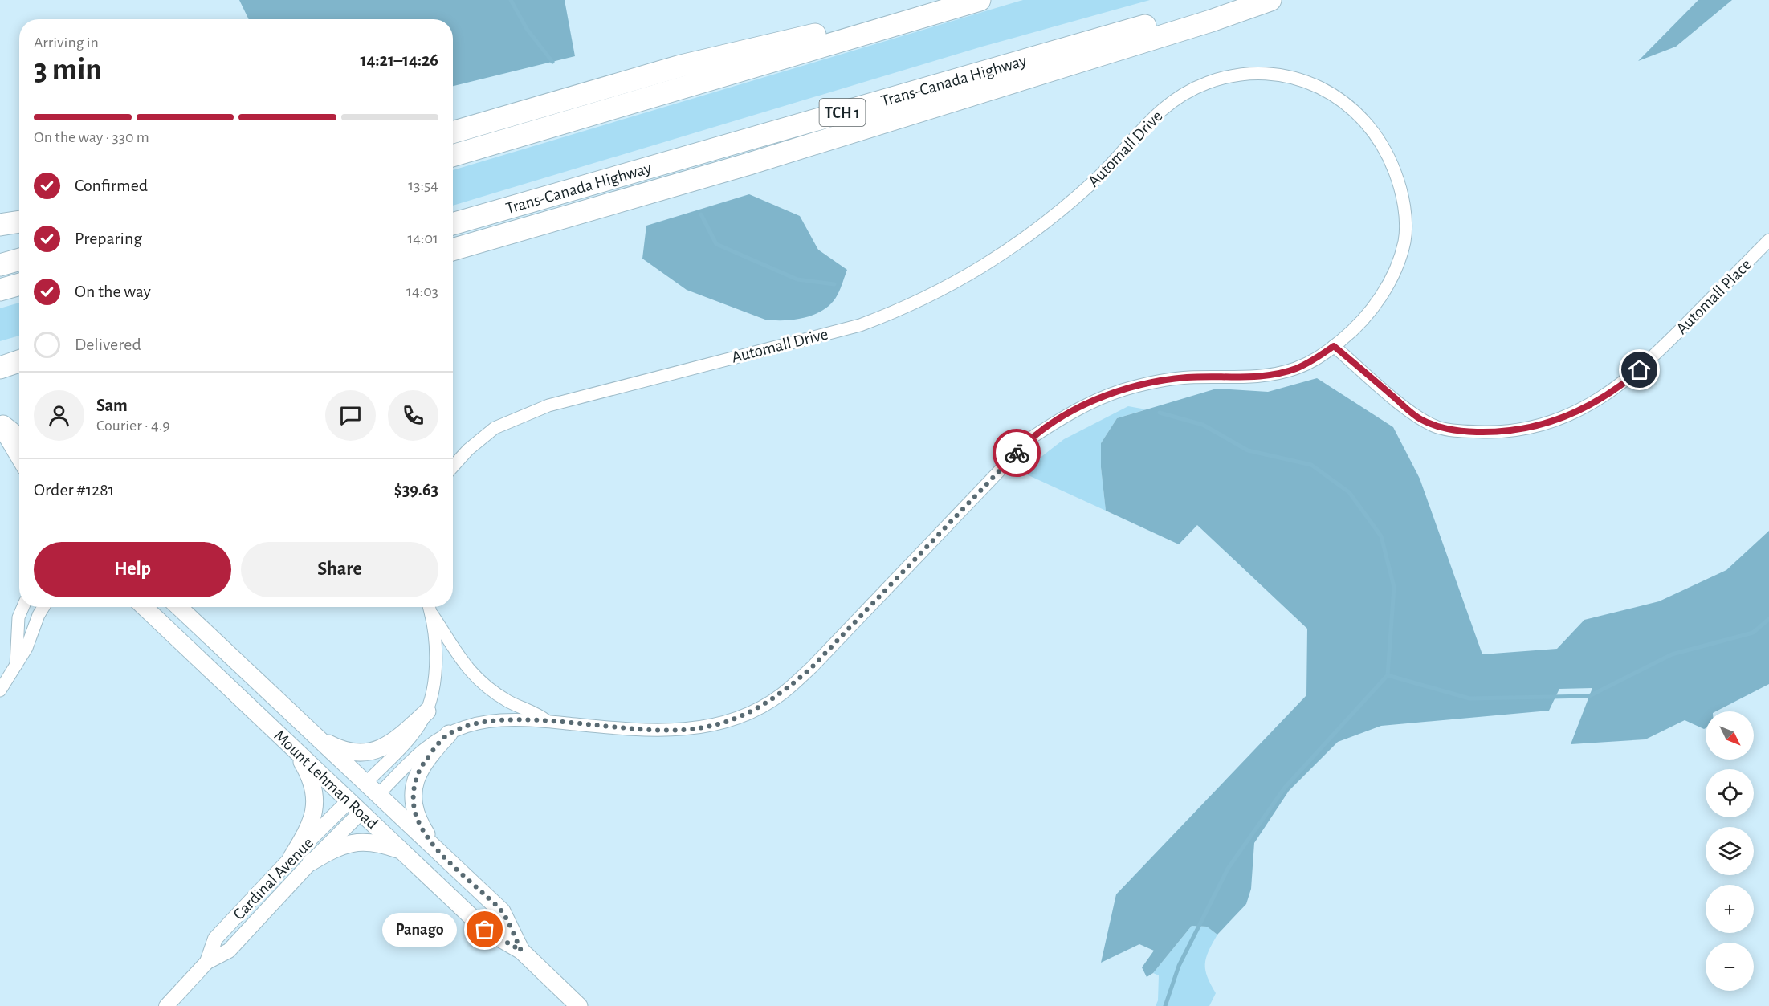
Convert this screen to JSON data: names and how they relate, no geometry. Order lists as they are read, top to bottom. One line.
{"streets":{"highway":["Trans-Canada Highway","TCH 1"],"main road":["Mount Lehman Road"],"street":["Automall Drive","Automall Place","Cardinal Avenue"]},"crossings":[["Automall Drive","Automall Place"],["Automall Drive","Mount Lehman Road"],["Mount Lehman Road","Cardinal Avenue"]],"places":["Panago"],"north":"bottom right","page":{"heading":["3 min","Arriving in","14:21–14:26"],"panel":["Sam","Courier · 4.9","Order #1281","$39.63"],"bar":"On the way · 330 m","list":[["Confirmed","13:54"],["Preparing","14:01"],["On the way","14:03"],"Delivered"],"buttons":["Help","Share"],"map_buttons":["+","−"],"bubble":"Panago"}}
